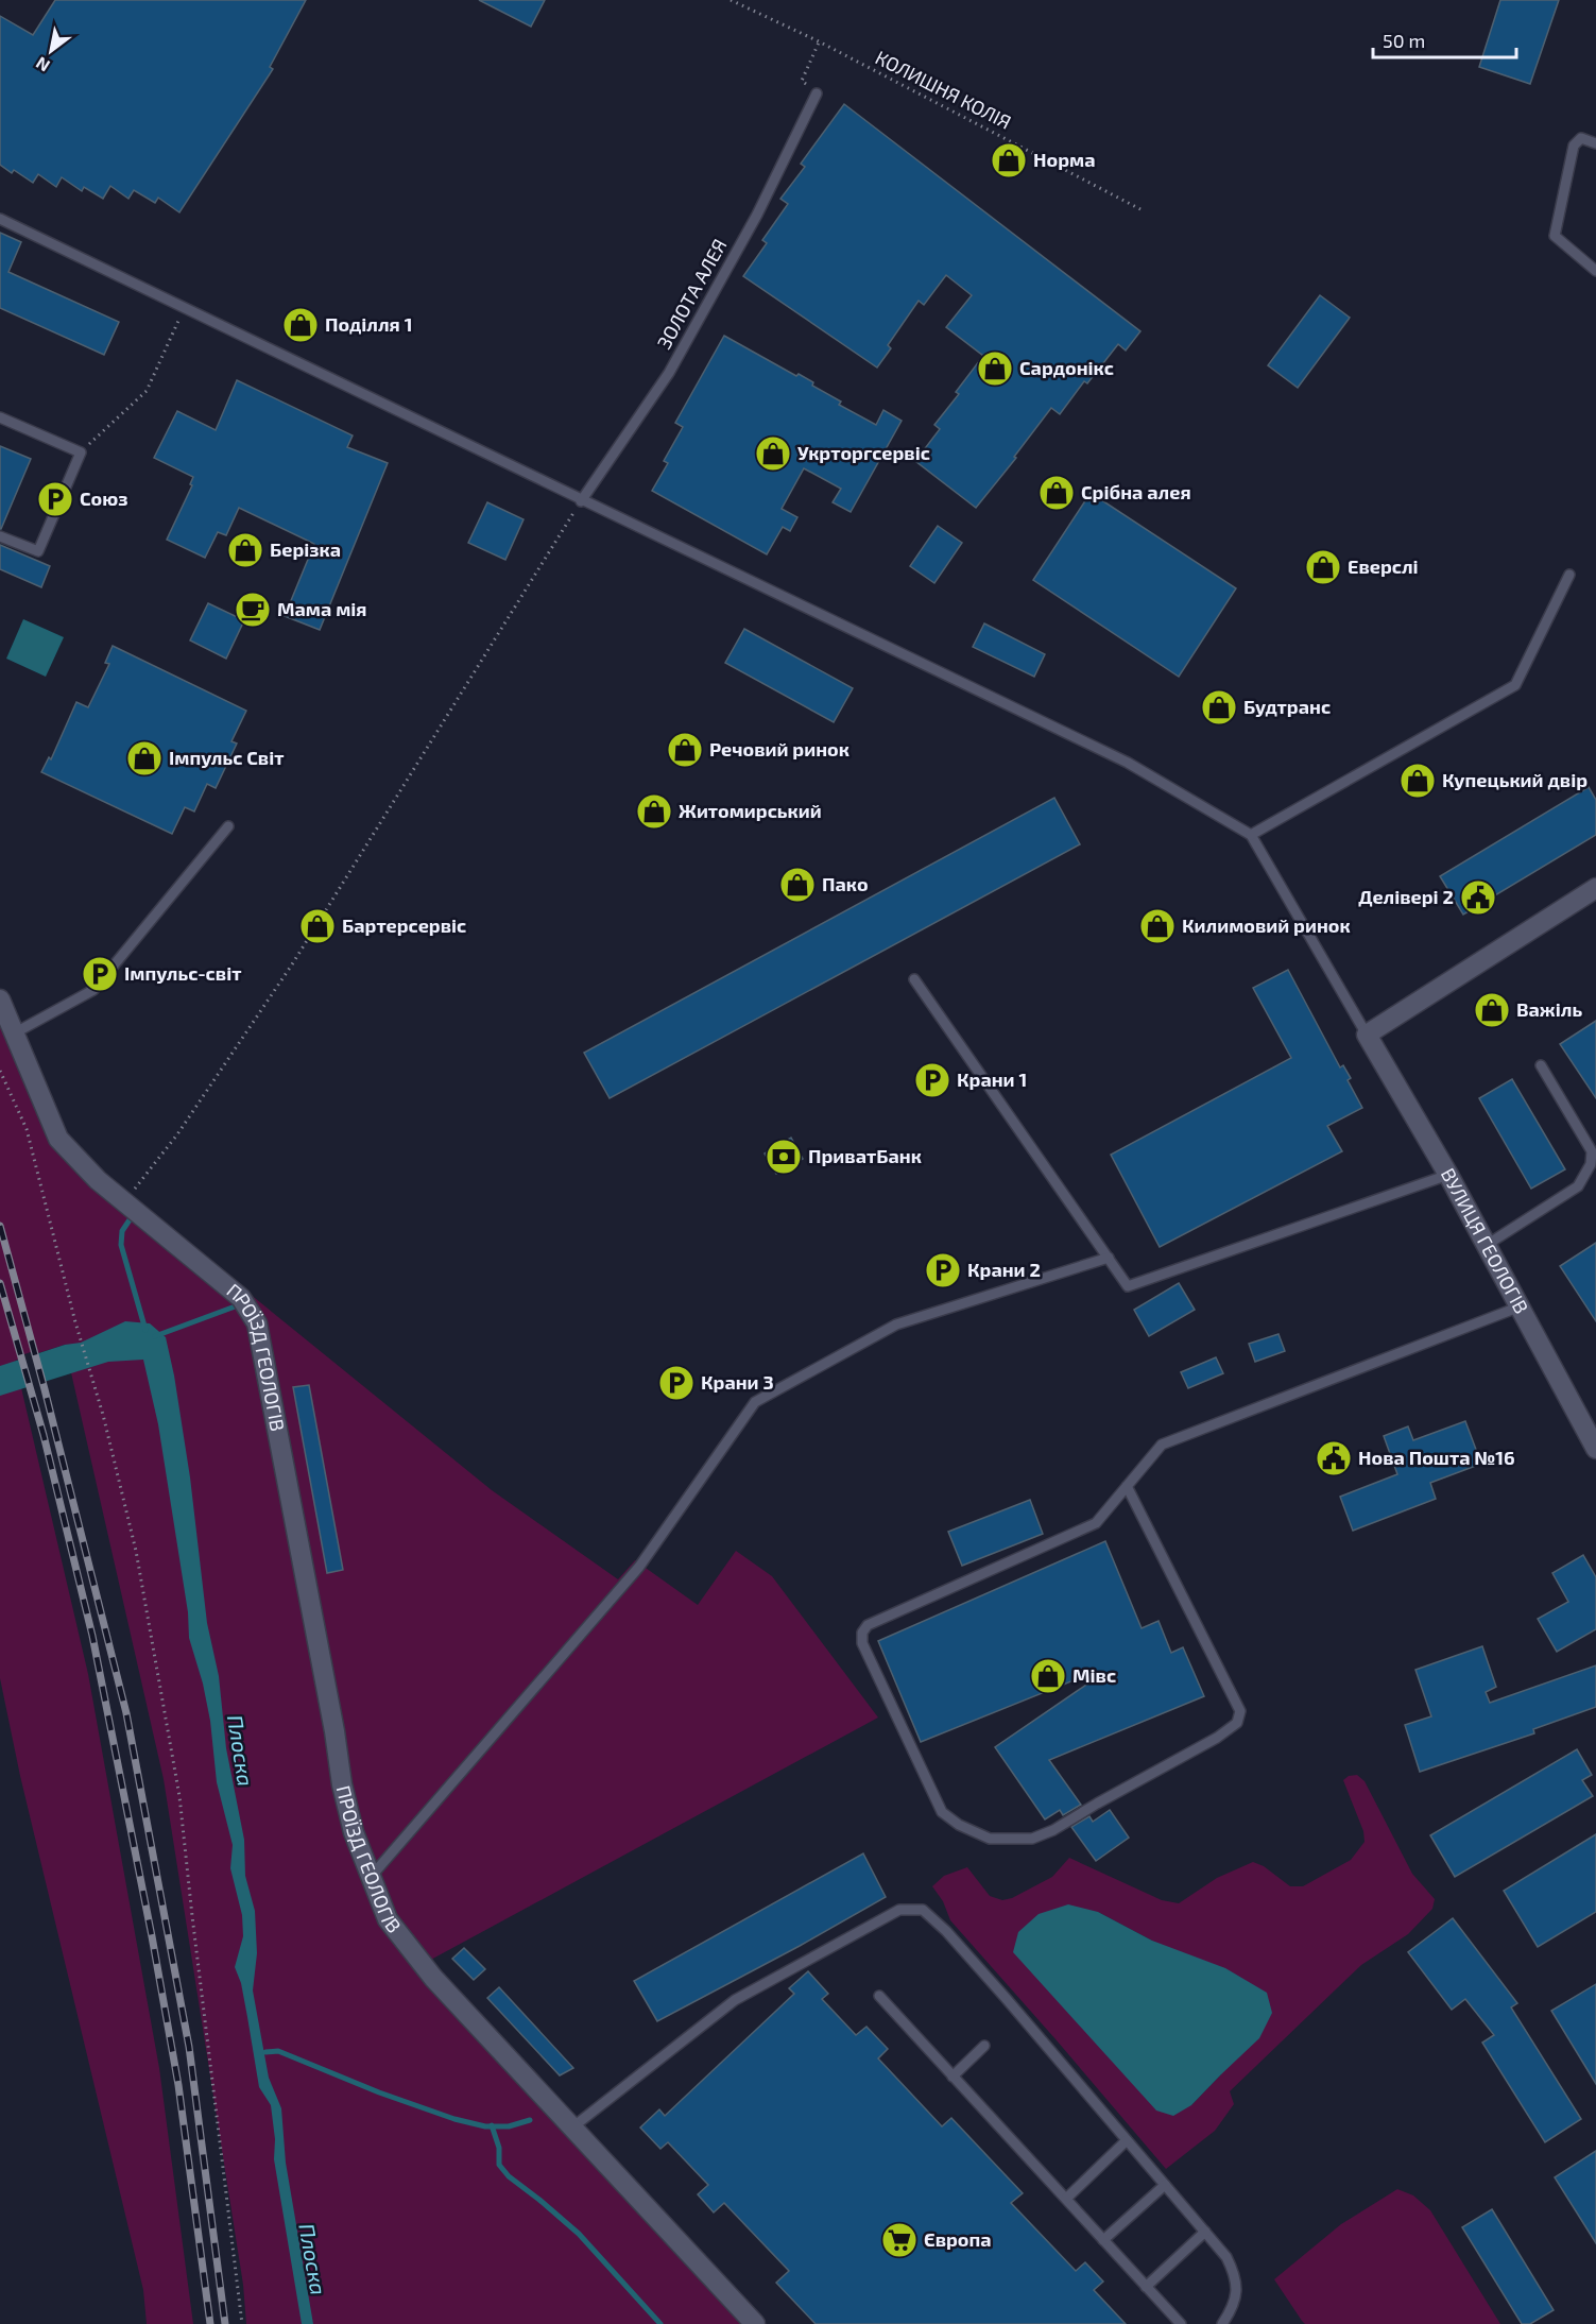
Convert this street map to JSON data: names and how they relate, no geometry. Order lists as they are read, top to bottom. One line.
{"streets":{"street":["ВУЛИЦЯ ГЕОЛОГІВ","ПРОЇЗД ГЕОЛОГІВ"],"lane":["ЗОЛОТА АЛЕЯ"],"path":["КОЛИШНЯ КОЛІЯ"]},"water":["Плоска"],"places":{"shop":["Норма","Поділля 1","Сардонікс","Укрторгсервіс","Срібна алея","Берізка","Еверслі","Будтранс","Речовий ринок","Імпульс Світ","Купецький двір","Житомирський","Пако","Бартерсервіс","Килимовий ринок","Важіль","Мівс"],"parking":["Союз","Імпульс-світ","Крани 1","Крани 2","Крани 3"],"cafe":["Мама мія"],"public building":["Делівері 2","Нова Пошта №16"],"bank":["ПриватБанк"],"supermarket":["Європа"]},"scale_bar":"50 m","north":"bottom left"}
